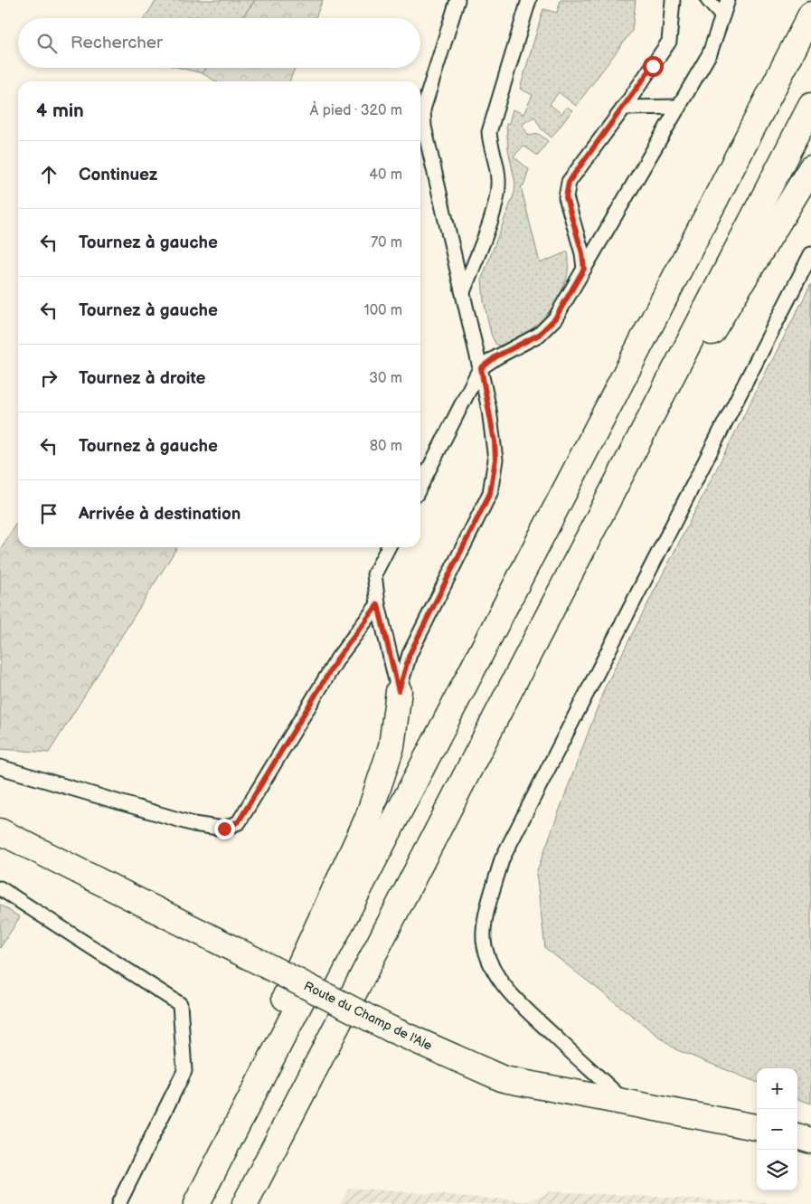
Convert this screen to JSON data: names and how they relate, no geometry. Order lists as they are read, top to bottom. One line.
{"streets":{"main road":["Route du Champ de l'Ale"]},"page":{"search":"Rechercher","heading":["4 min","À pied · 320 m"],"list":[["Continuez","40 m"],["Tournez à gauche","70 m"],["Tournez à gauche","100 m"],["Tournez à droite","30 m"],["Tournez à gauche","80 m"],"Arrivée à destination"],"map_buttons":["+","−"]}}
